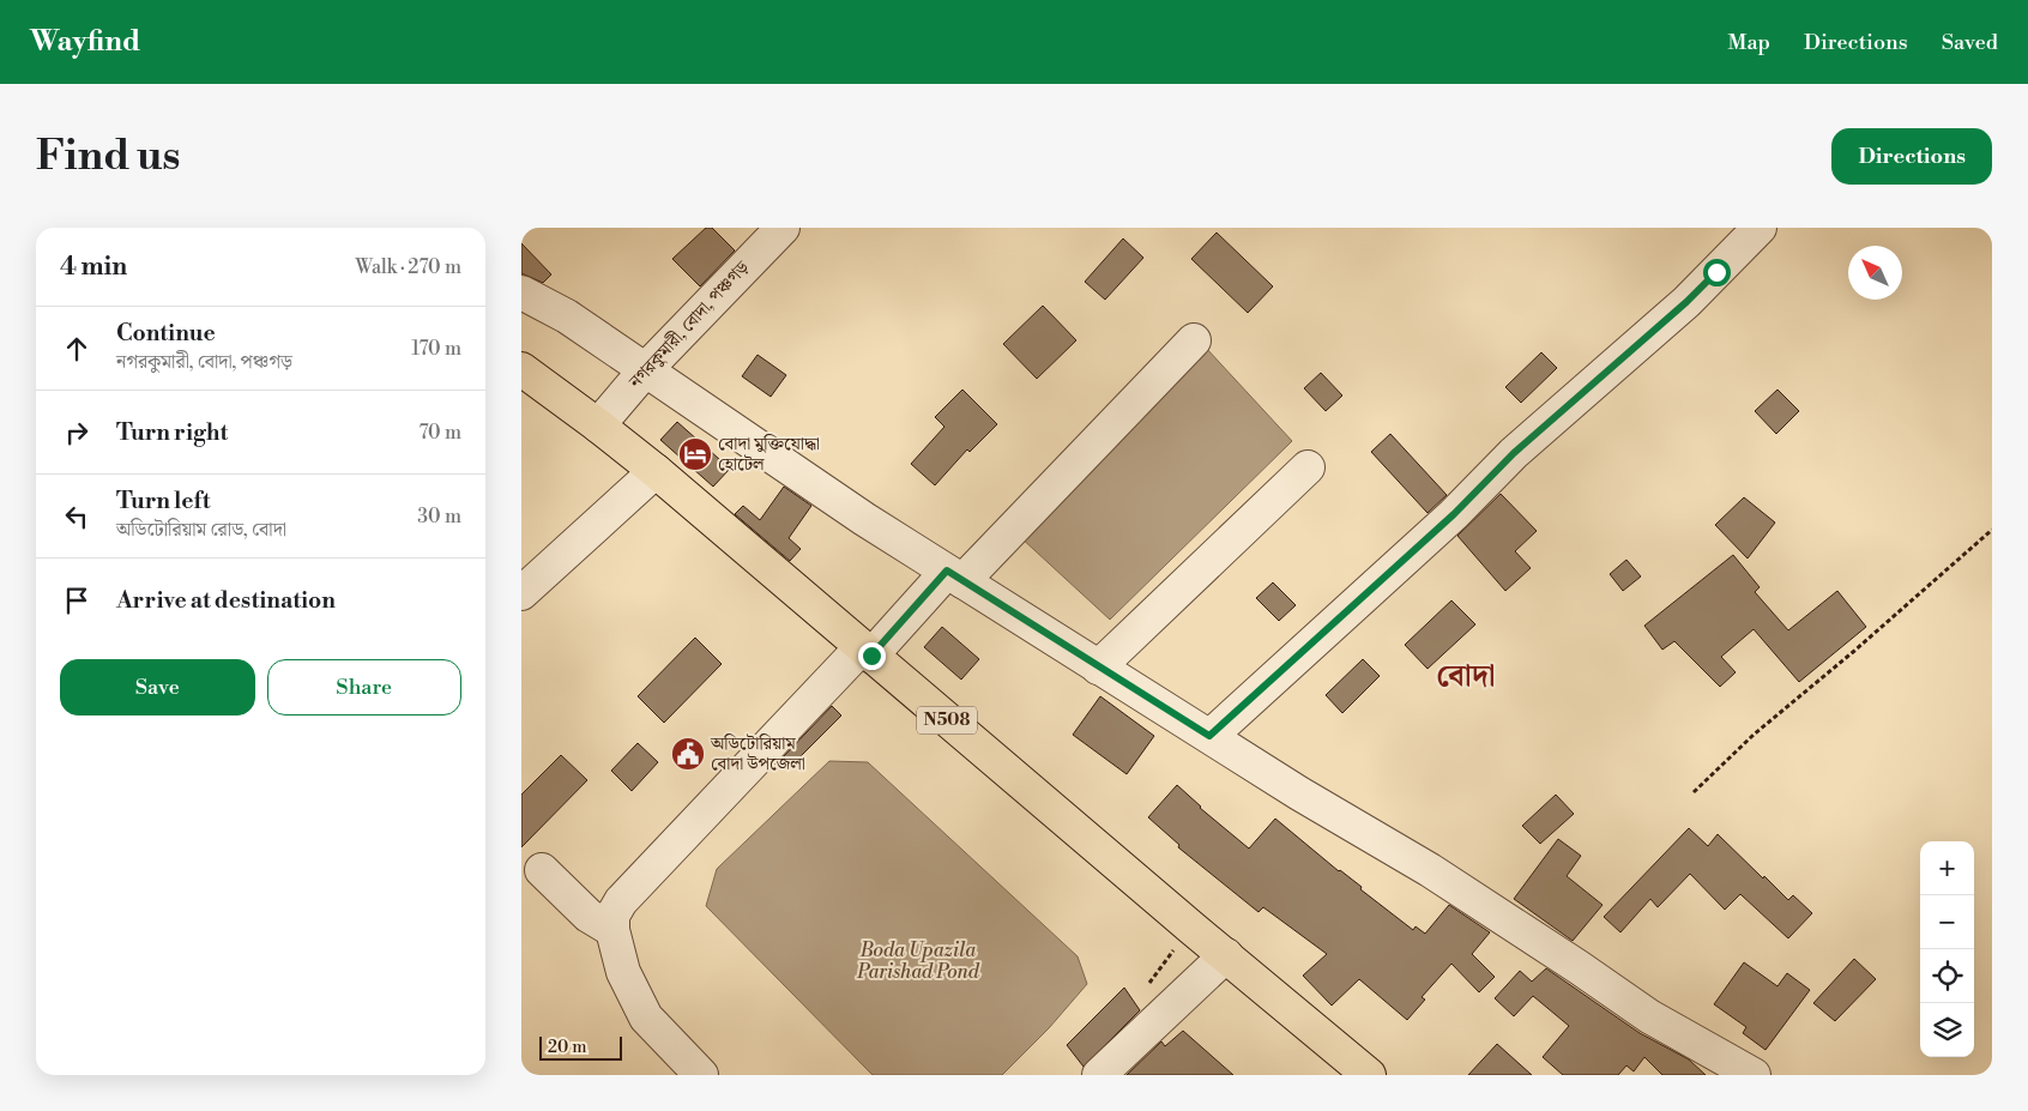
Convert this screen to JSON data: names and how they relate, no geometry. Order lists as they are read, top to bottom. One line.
{"streets":{"highway":["N508"],"street":["নগরকুমারী, বোদা, পঞ্চগড়"]},"crossings":[["নগরকুমারী, বোদা, পঞ্চগড়","N508"]],"districts":["বোদা"],"water":["Boda Upazila Parishad Pond"],"places":{"hotel":["বোদা মুক্তিযোদ্ধা হোটেল"],"public building":["অডিটোরিয়াম বোদা উপজেলা"]},"scale_bar":"20 m","north":"top left","page":{"header":"Wayfind","nav":["Map","Directions","Saved"],"buttons":["Directions",["Save","Share"]],"title":"Find us","heading":["4 min","Walk · 270 m"],"list":[["Continue","নগরকুমারী, বোদা, পঞ্চগড়","170 m"],["Turn right","70 m"],["Turn left","অডিটোরিয়াম রোড, বোদা","30 m"],"Arrive at destination"],"map_buttons":["+","−"],"scale":"20 m"}}
